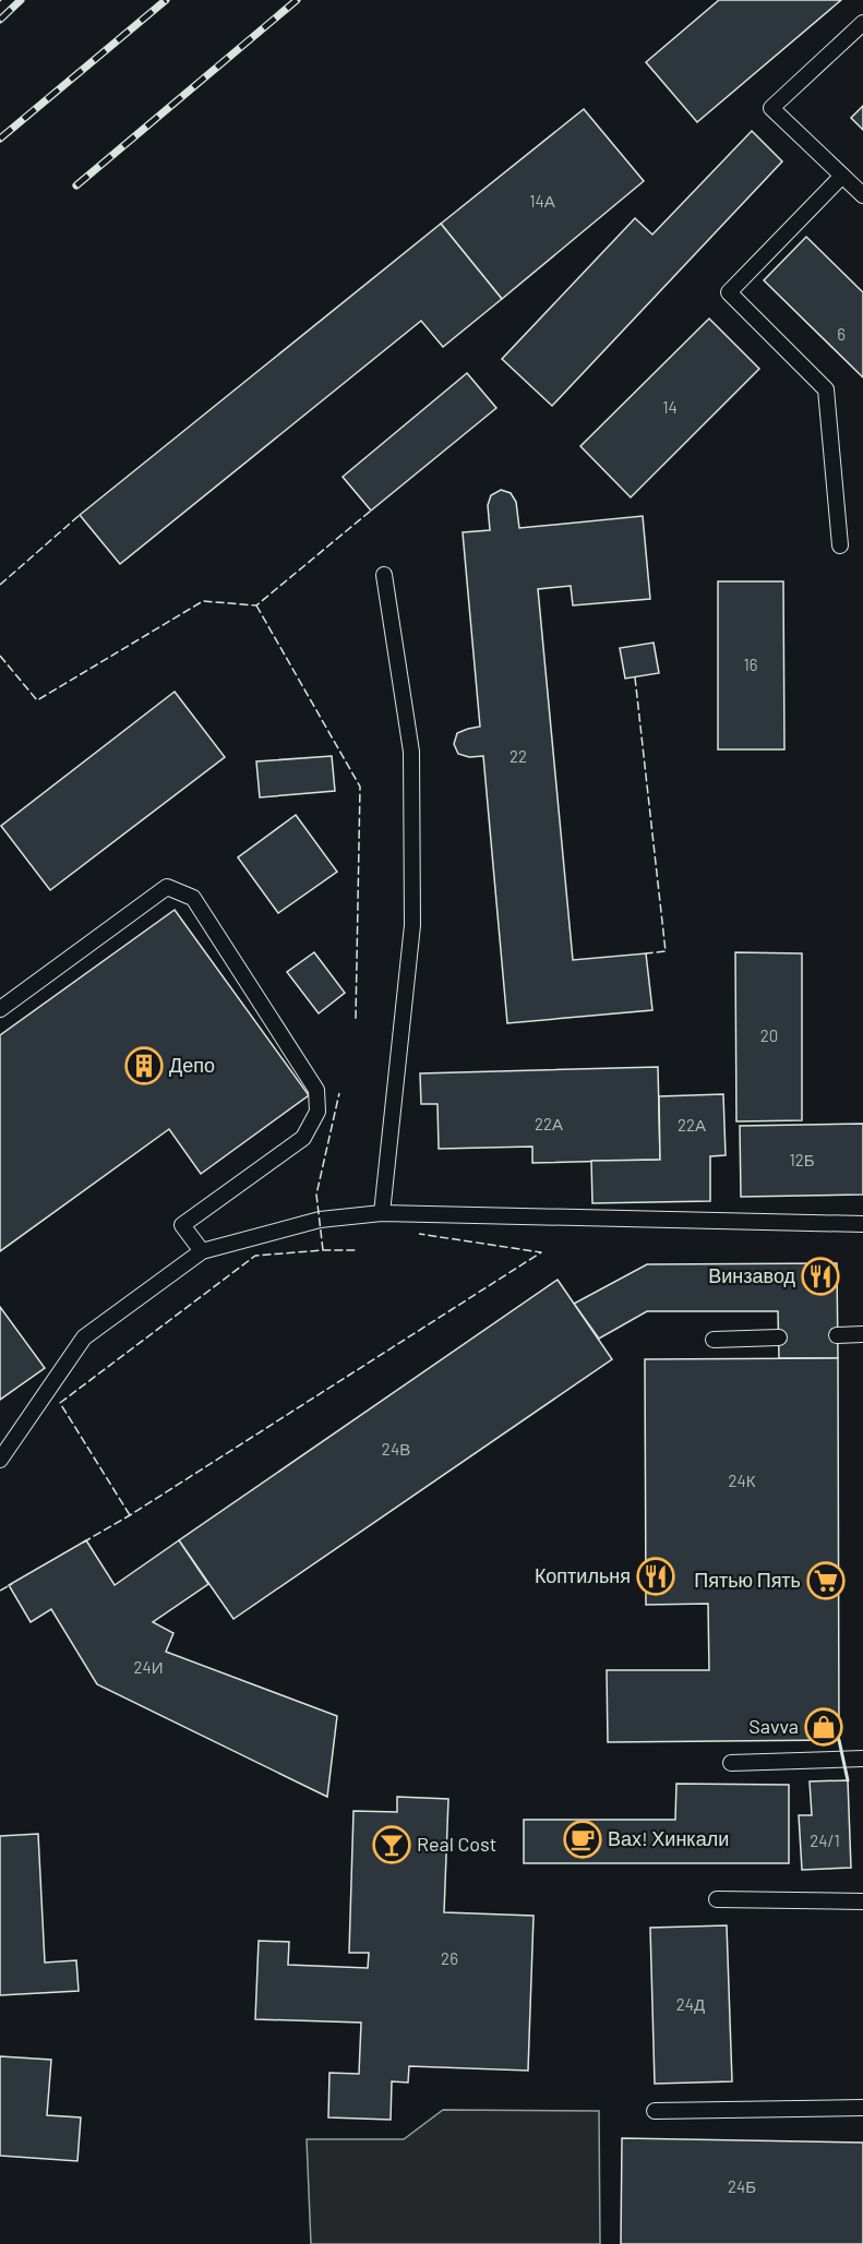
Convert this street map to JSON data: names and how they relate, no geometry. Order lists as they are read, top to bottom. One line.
{"places":{"building":["Депо"],"restaurant":["Винзавод","Коптильня"],"supermarket":["Пятью Пять"],"shop":["Savva"],"cafe":["Вах! Хинкали"],"bar":["Real Cost"]},"house_numbers":["14А","6","14","16","22","20","22А","22А","12Б","24В","24К","24И","24/1","26","24Д","24Б"]}
